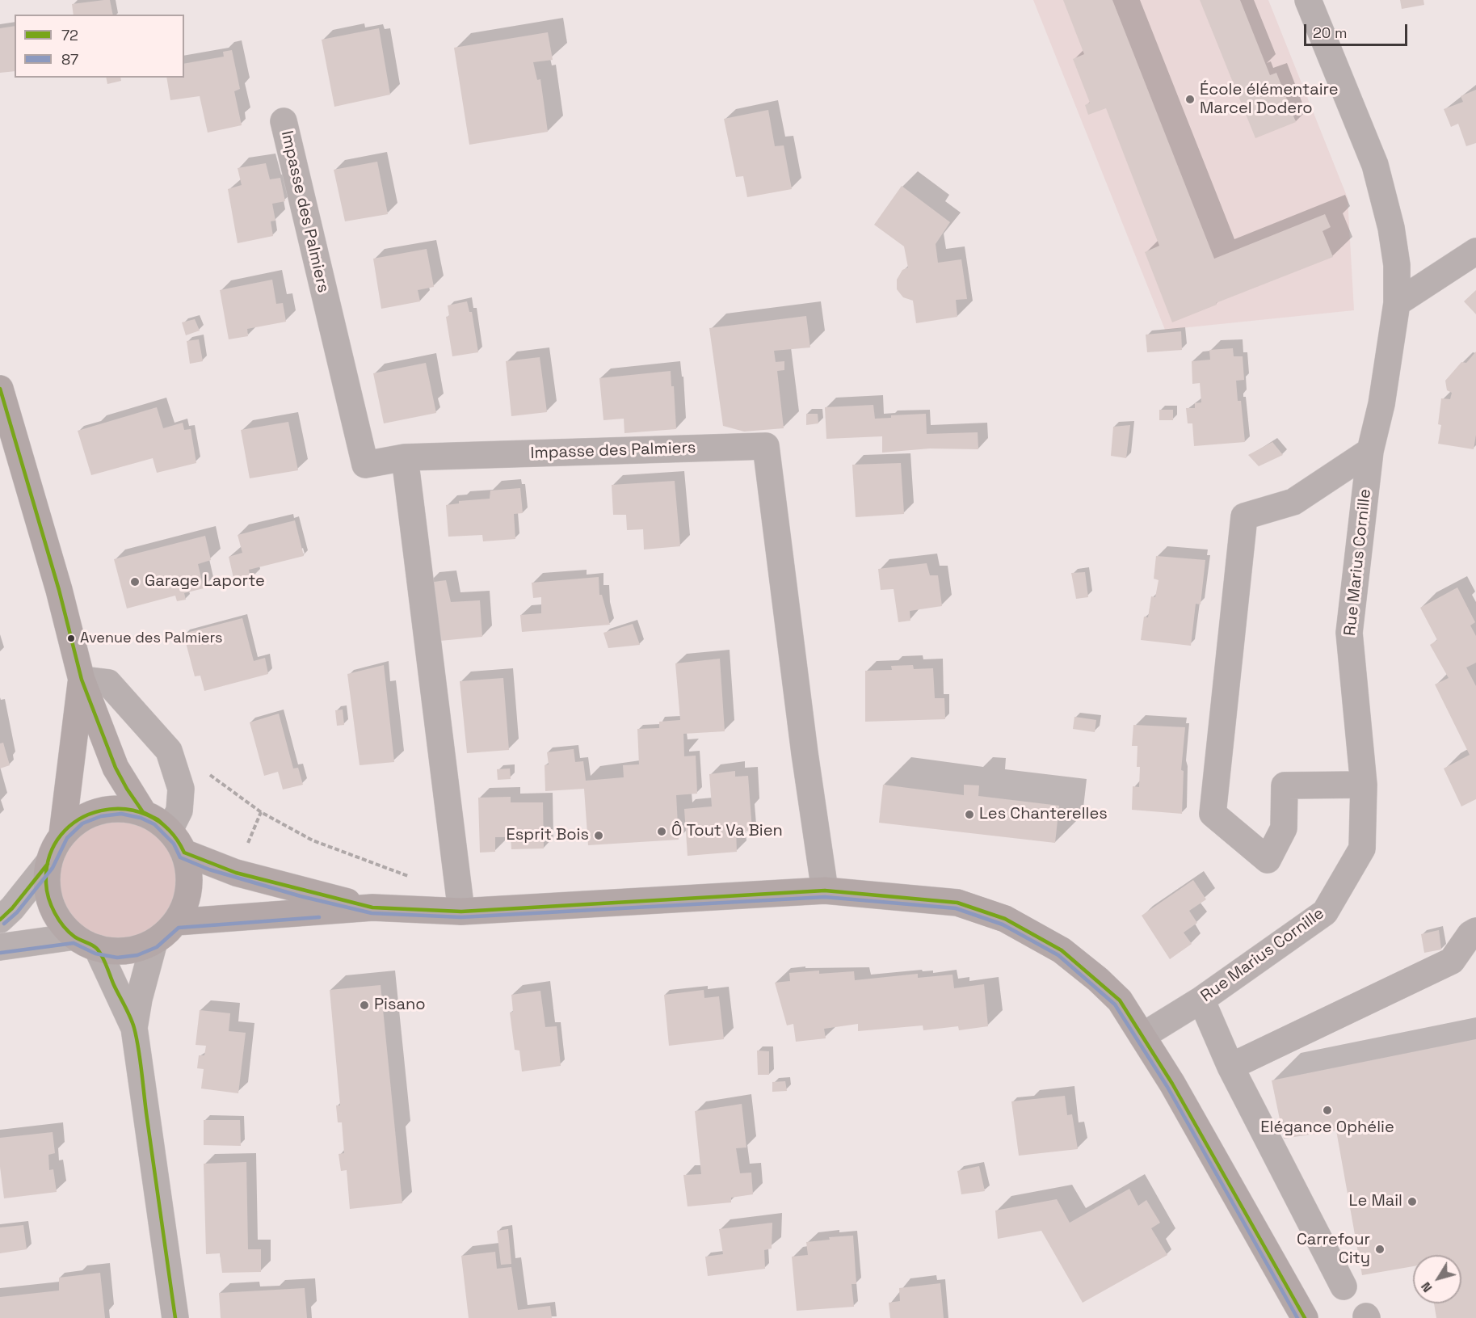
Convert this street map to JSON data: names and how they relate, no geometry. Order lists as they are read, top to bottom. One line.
{"streets":{"street":["Impasse des Palmiers","Rue Marius Cornille"]},"places":["École élémentaire Marcel Dodero","Garage Laporte","Avenue des Palmiers","Les Chanterelles","Ô Tout Va Bien","Esprit Bois","Pisano","Elégance Ophélie","Le Mail","Carrefour City"],"lines":["transit line 72","transit line 87"],"legend":["72","87"],"scale_bar":"20 m","north":"bottom left"}
